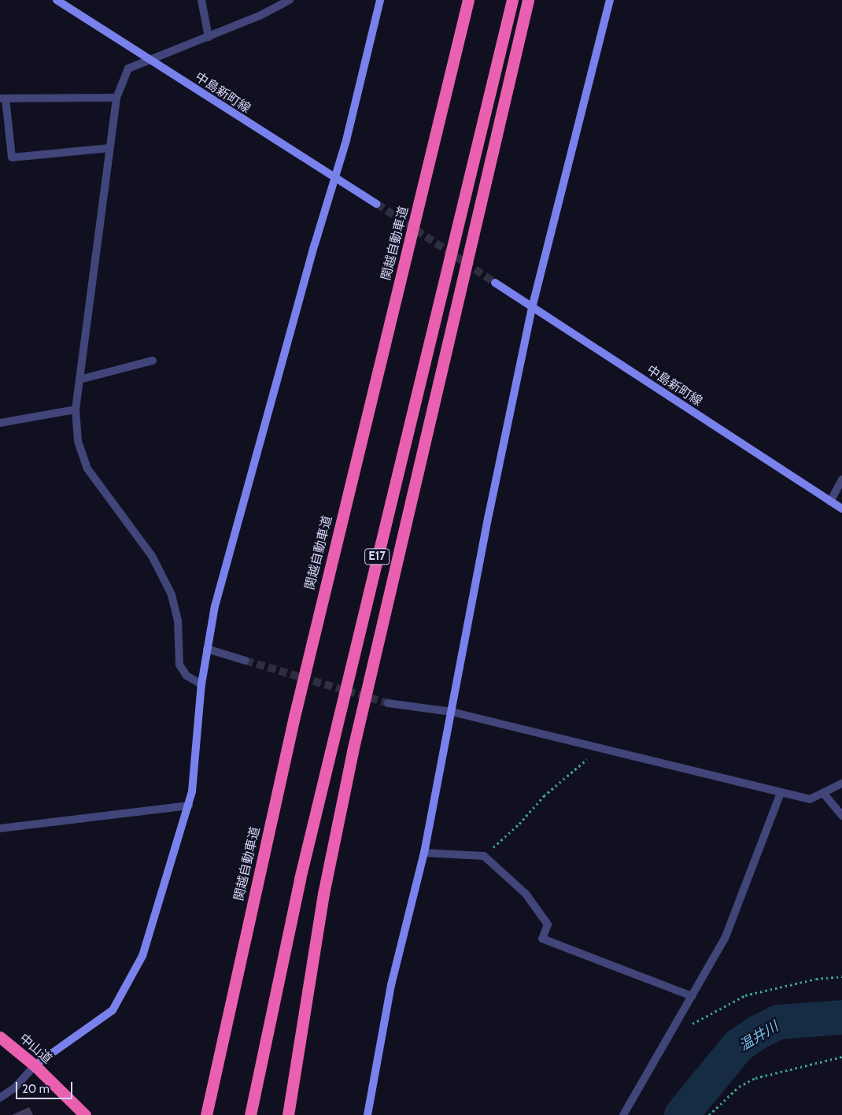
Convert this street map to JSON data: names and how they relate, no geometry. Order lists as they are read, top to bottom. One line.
{"streets":{"highway":["関越自動車道","E17","中山道"],"street":["中島新町線"]},"water":["温井川"],"scale_bar":"20 m"}
